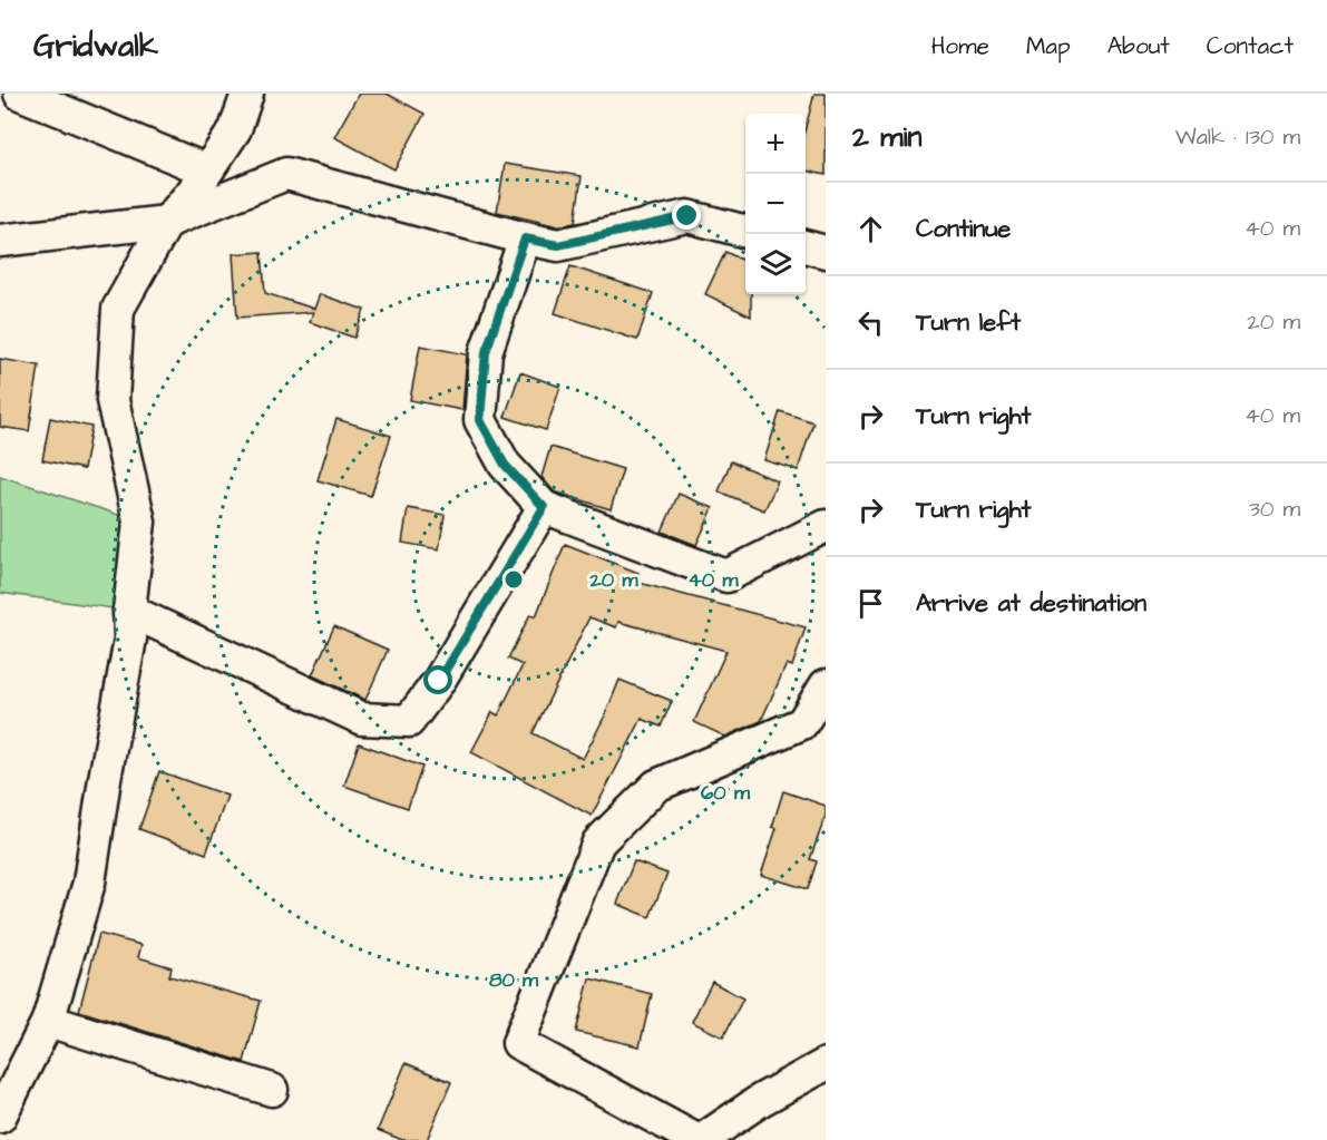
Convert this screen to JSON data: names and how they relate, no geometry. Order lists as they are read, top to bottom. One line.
{"page":{"header":"Gridwalk","nav":["Home","Map","About","Contact"],"heading":["2 min","Walk · 130 m"],"map_buttons":["+","−"],"list":[["Continue","40 m"],["Turn left","20 m"],["Turn right","40 m"],["Turn right","30 m"],"Arrive at destination"]},"rings":["20 m","40 m","60 m","80 m"]}
